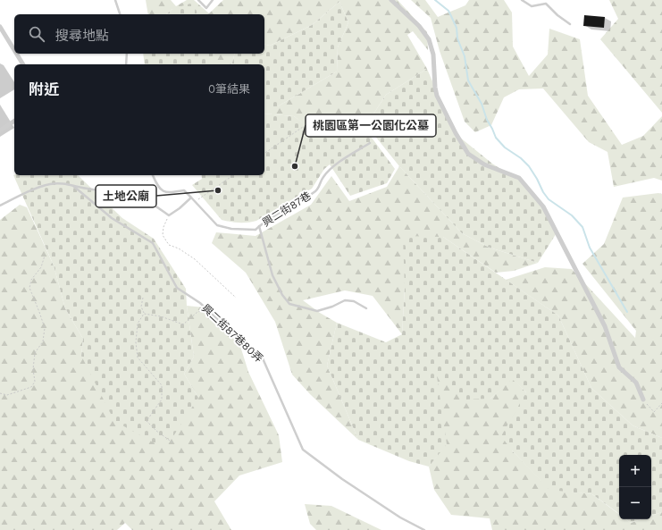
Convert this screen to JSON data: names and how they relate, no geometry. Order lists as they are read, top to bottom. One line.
{"streets":{"lane":["興二街87巷","興二街87巷80弄"]},"places":["桃園區第一公園化公墓","土地公廟"],"page":{"search":"搜尋地點","heading":["附近","0筆結果"],"map_buttons":["+","−"]}}
